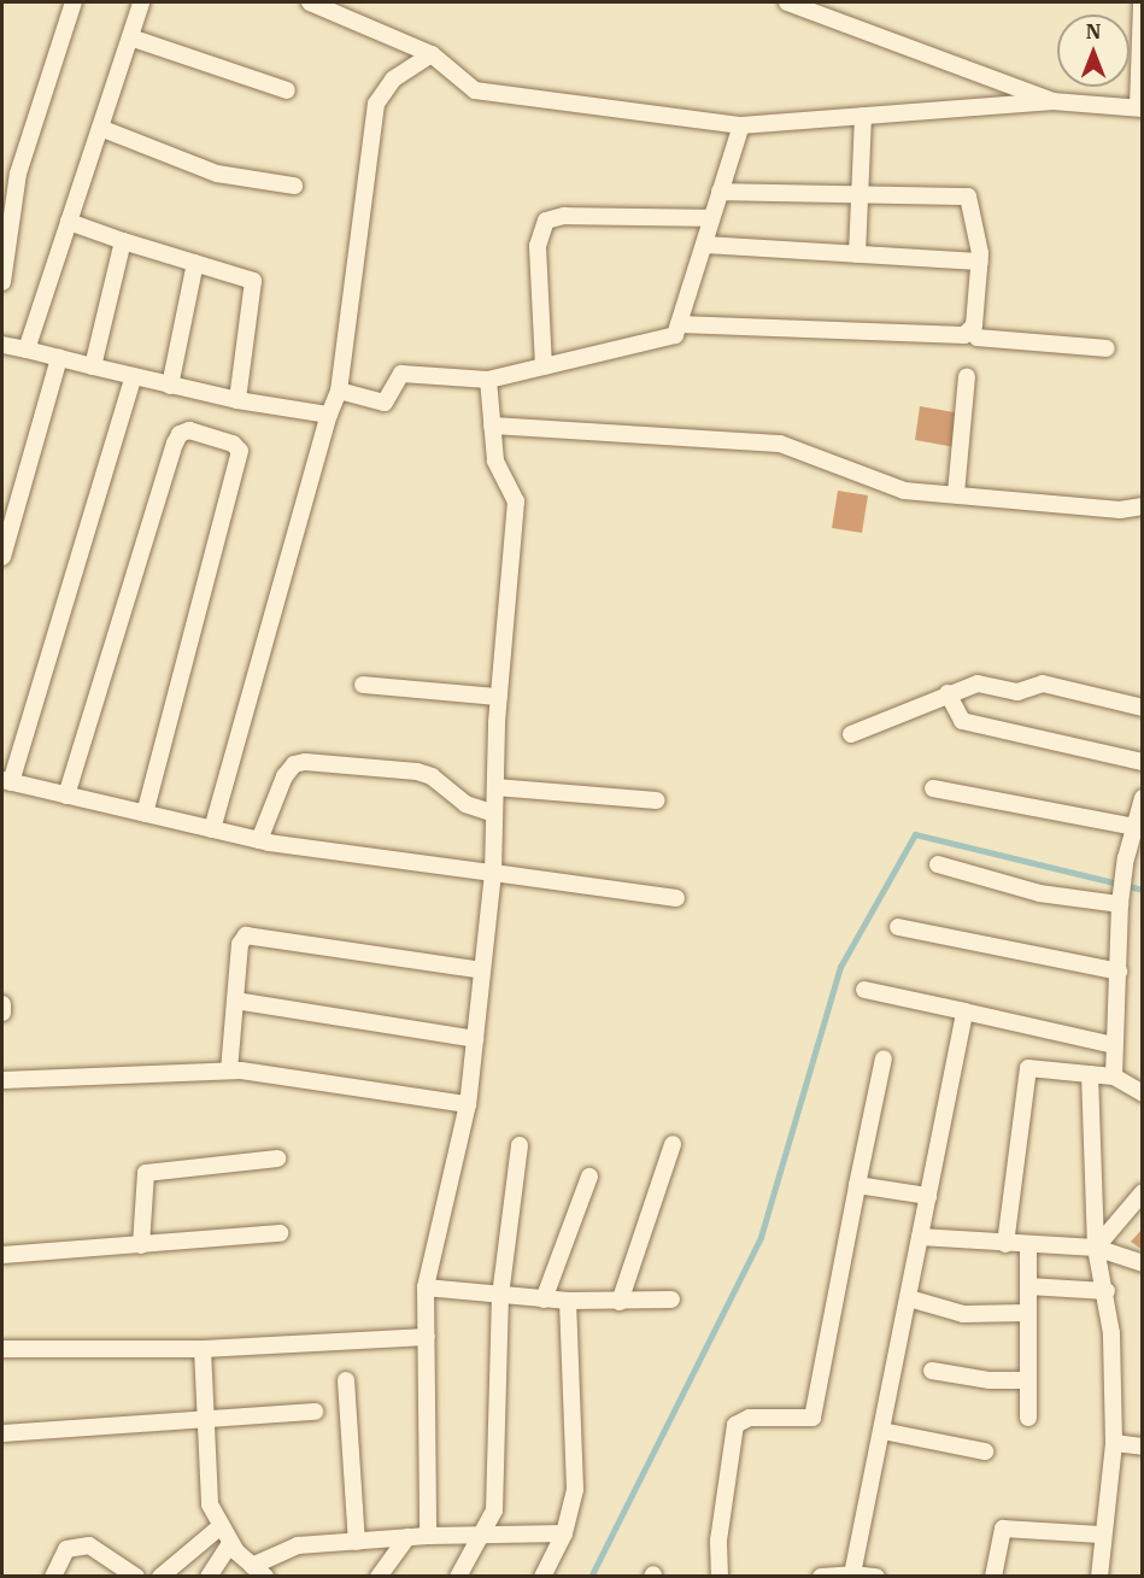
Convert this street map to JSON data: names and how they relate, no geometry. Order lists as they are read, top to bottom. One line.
{"north":"top"}
